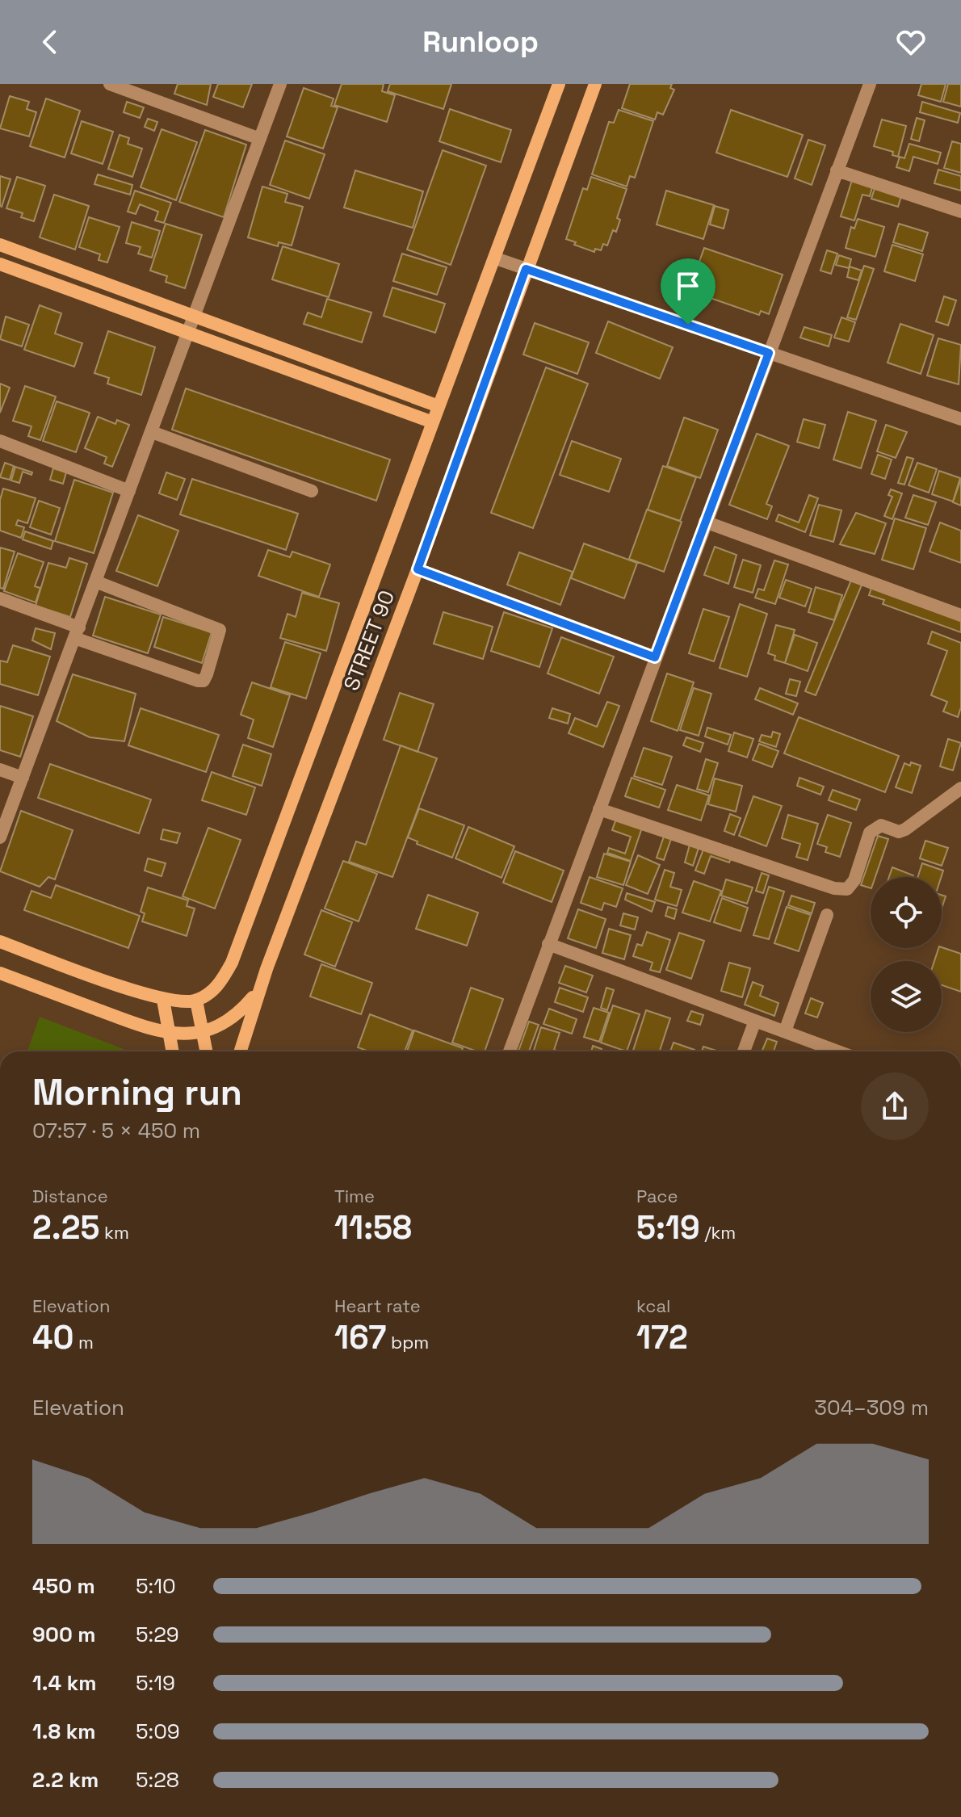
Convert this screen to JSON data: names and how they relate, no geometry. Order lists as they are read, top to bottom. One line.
{"streets":{"main road":["STREET 90"]},"page":{"header":"Runloop","heading":["Morning run","07:57 · 5 × 450 m"],"stats":[["Distance","2.25 km"],["Time","11:58"],["Pace","5:19 /km"],["Elevation","40 m"],["Heart rate","167 bpm"],["kcal","172"]],"chart":["Elevation","304–309 m"],"list":[{"name":"450 m","note":"5:10"},{"name":"900 m","note":"5:29"},{"name":"1.4 km","note":"5:19"},{"name":"1.8 km","note":"5:09"},{"name":"2.2 km","note":"5:28"}]}}
